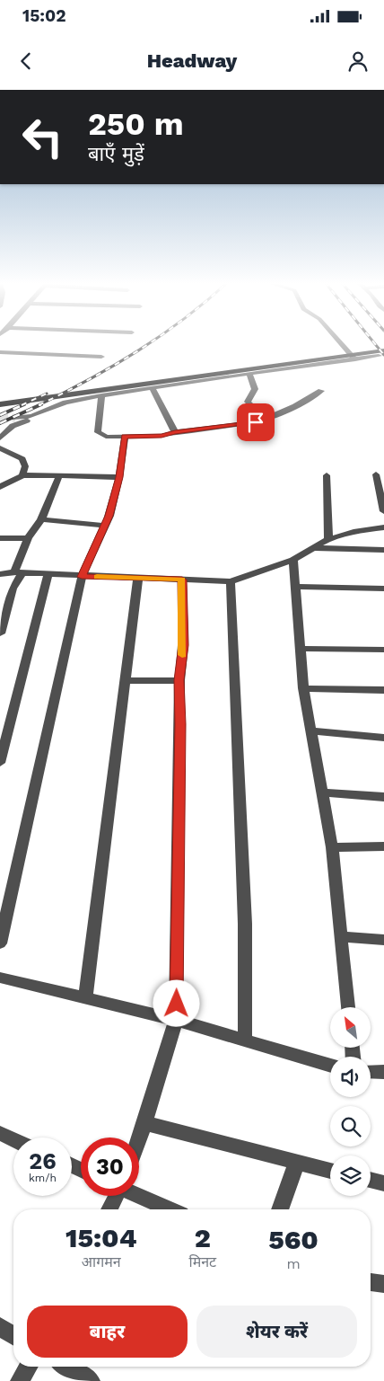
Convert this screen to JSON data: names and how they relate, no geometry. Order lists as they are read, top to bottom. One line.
{"north":"top left","page":{"status":"15:02","header":"Headway","turn":["250 m","बाएँ मुड़ें"],"speed":"26 km/h","limit":"30","eta":["15:04","आगमन","2","मिनट","560","m"],"buttons":["बाहर","शेयर करें"]}}
